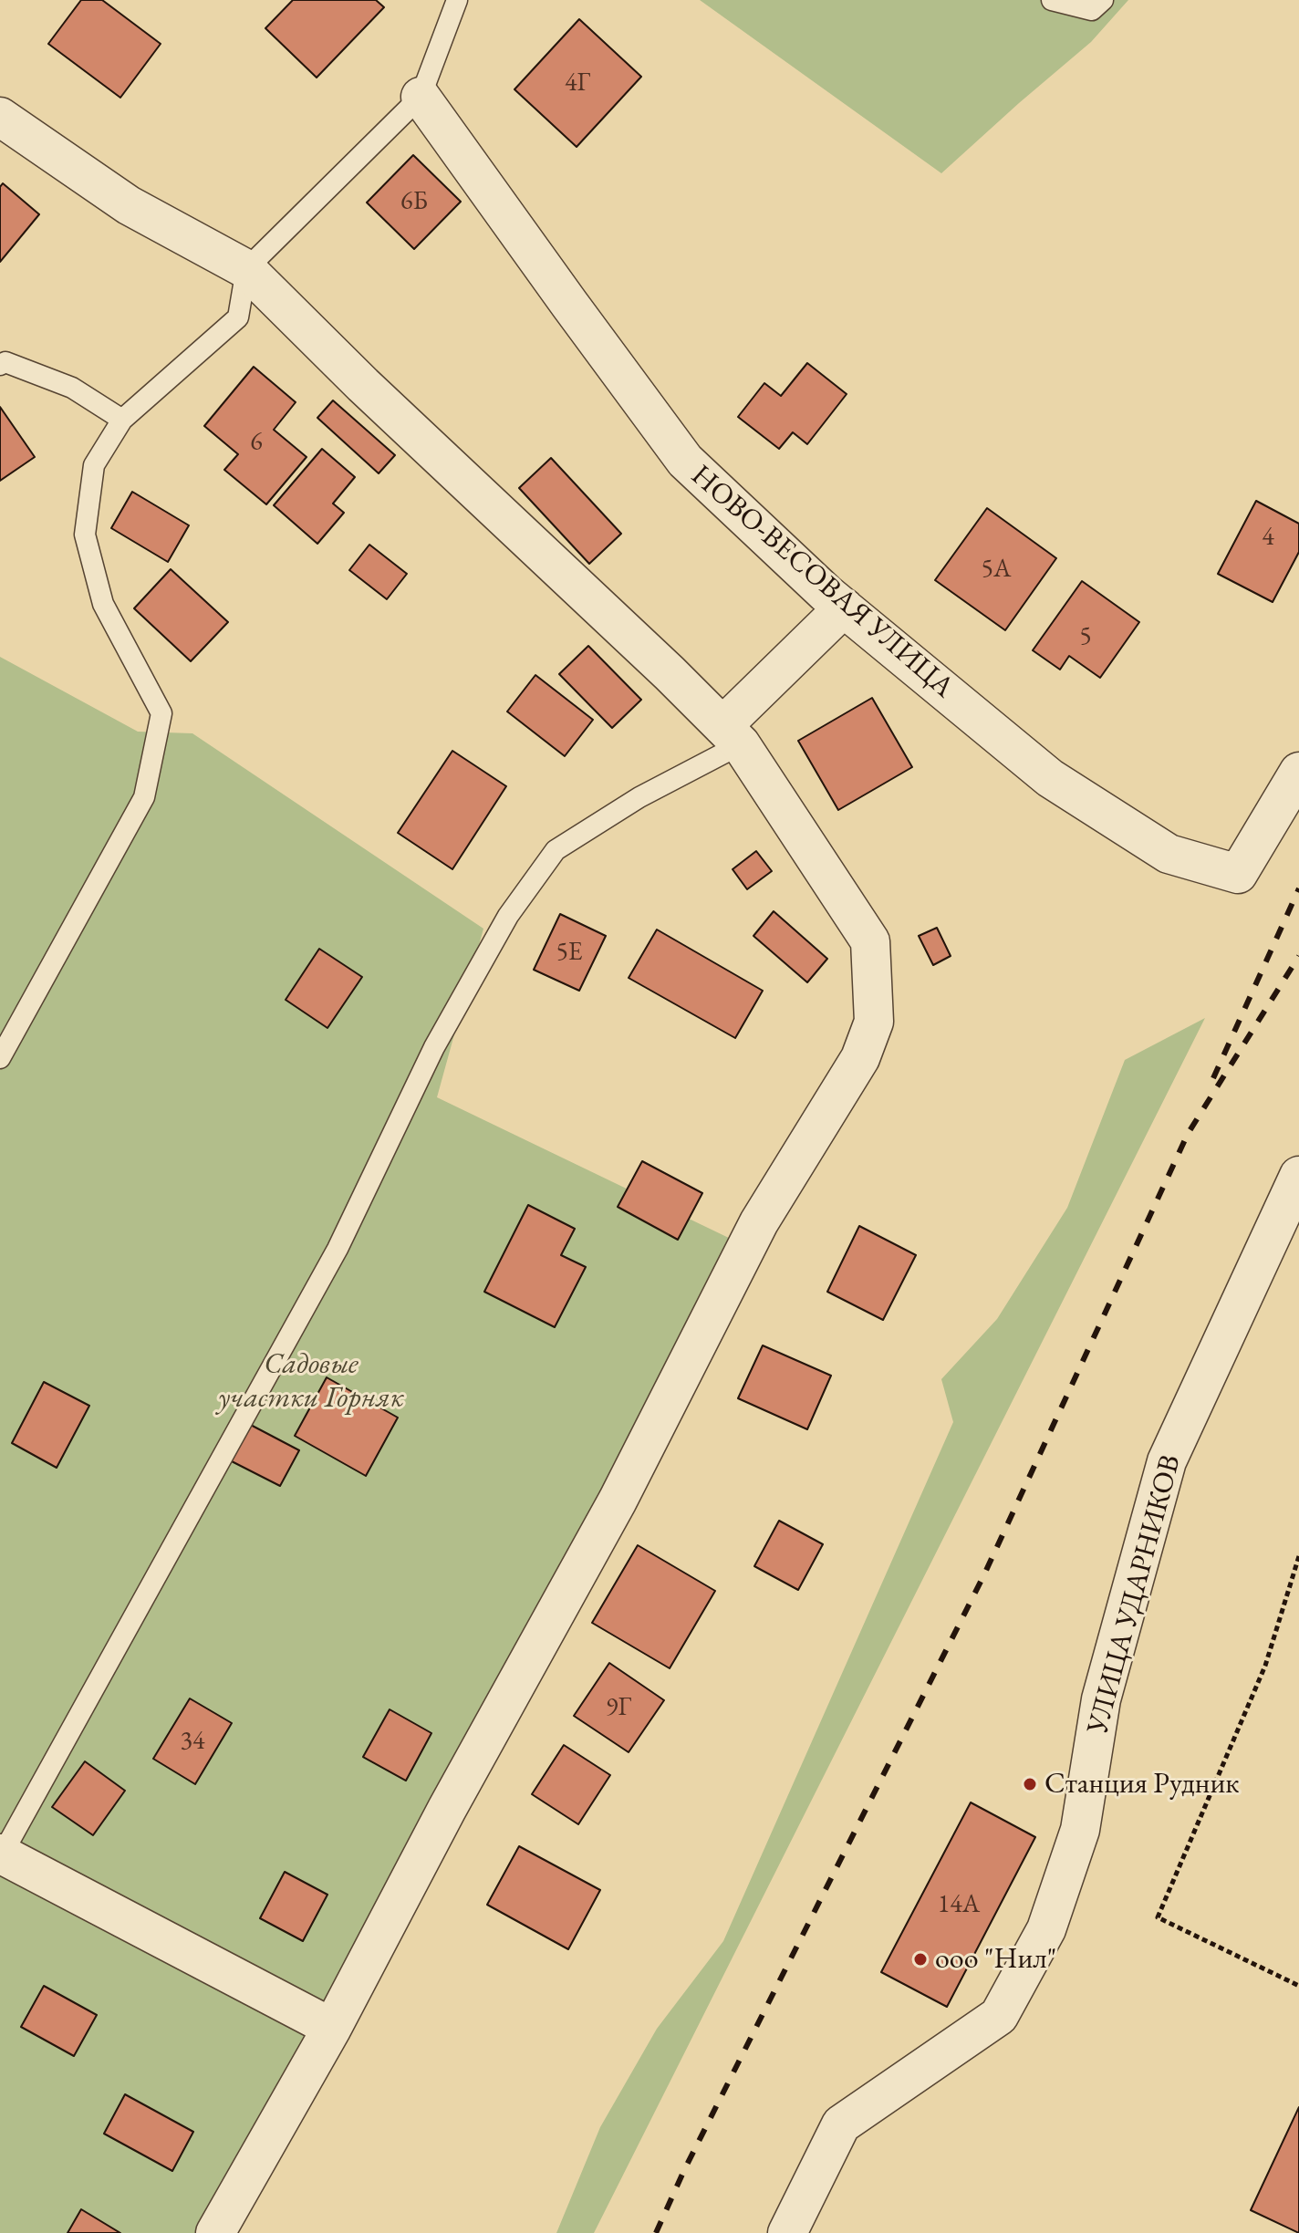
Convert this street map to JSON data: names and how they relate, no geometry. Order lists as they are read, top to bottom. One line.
{"streets":{"street":["НОВО-ВЕСОВАЯ УЛИЦА","УЛИЦА УДАРНИКОВ"]},"parks":["Садовые участки Горняк"],"places":["Станция Рудник","ооо \"Нил\""],"house_numbers":["4Г","6Б","6","4","5А","5","5Е","9Г","34","14А"]}
